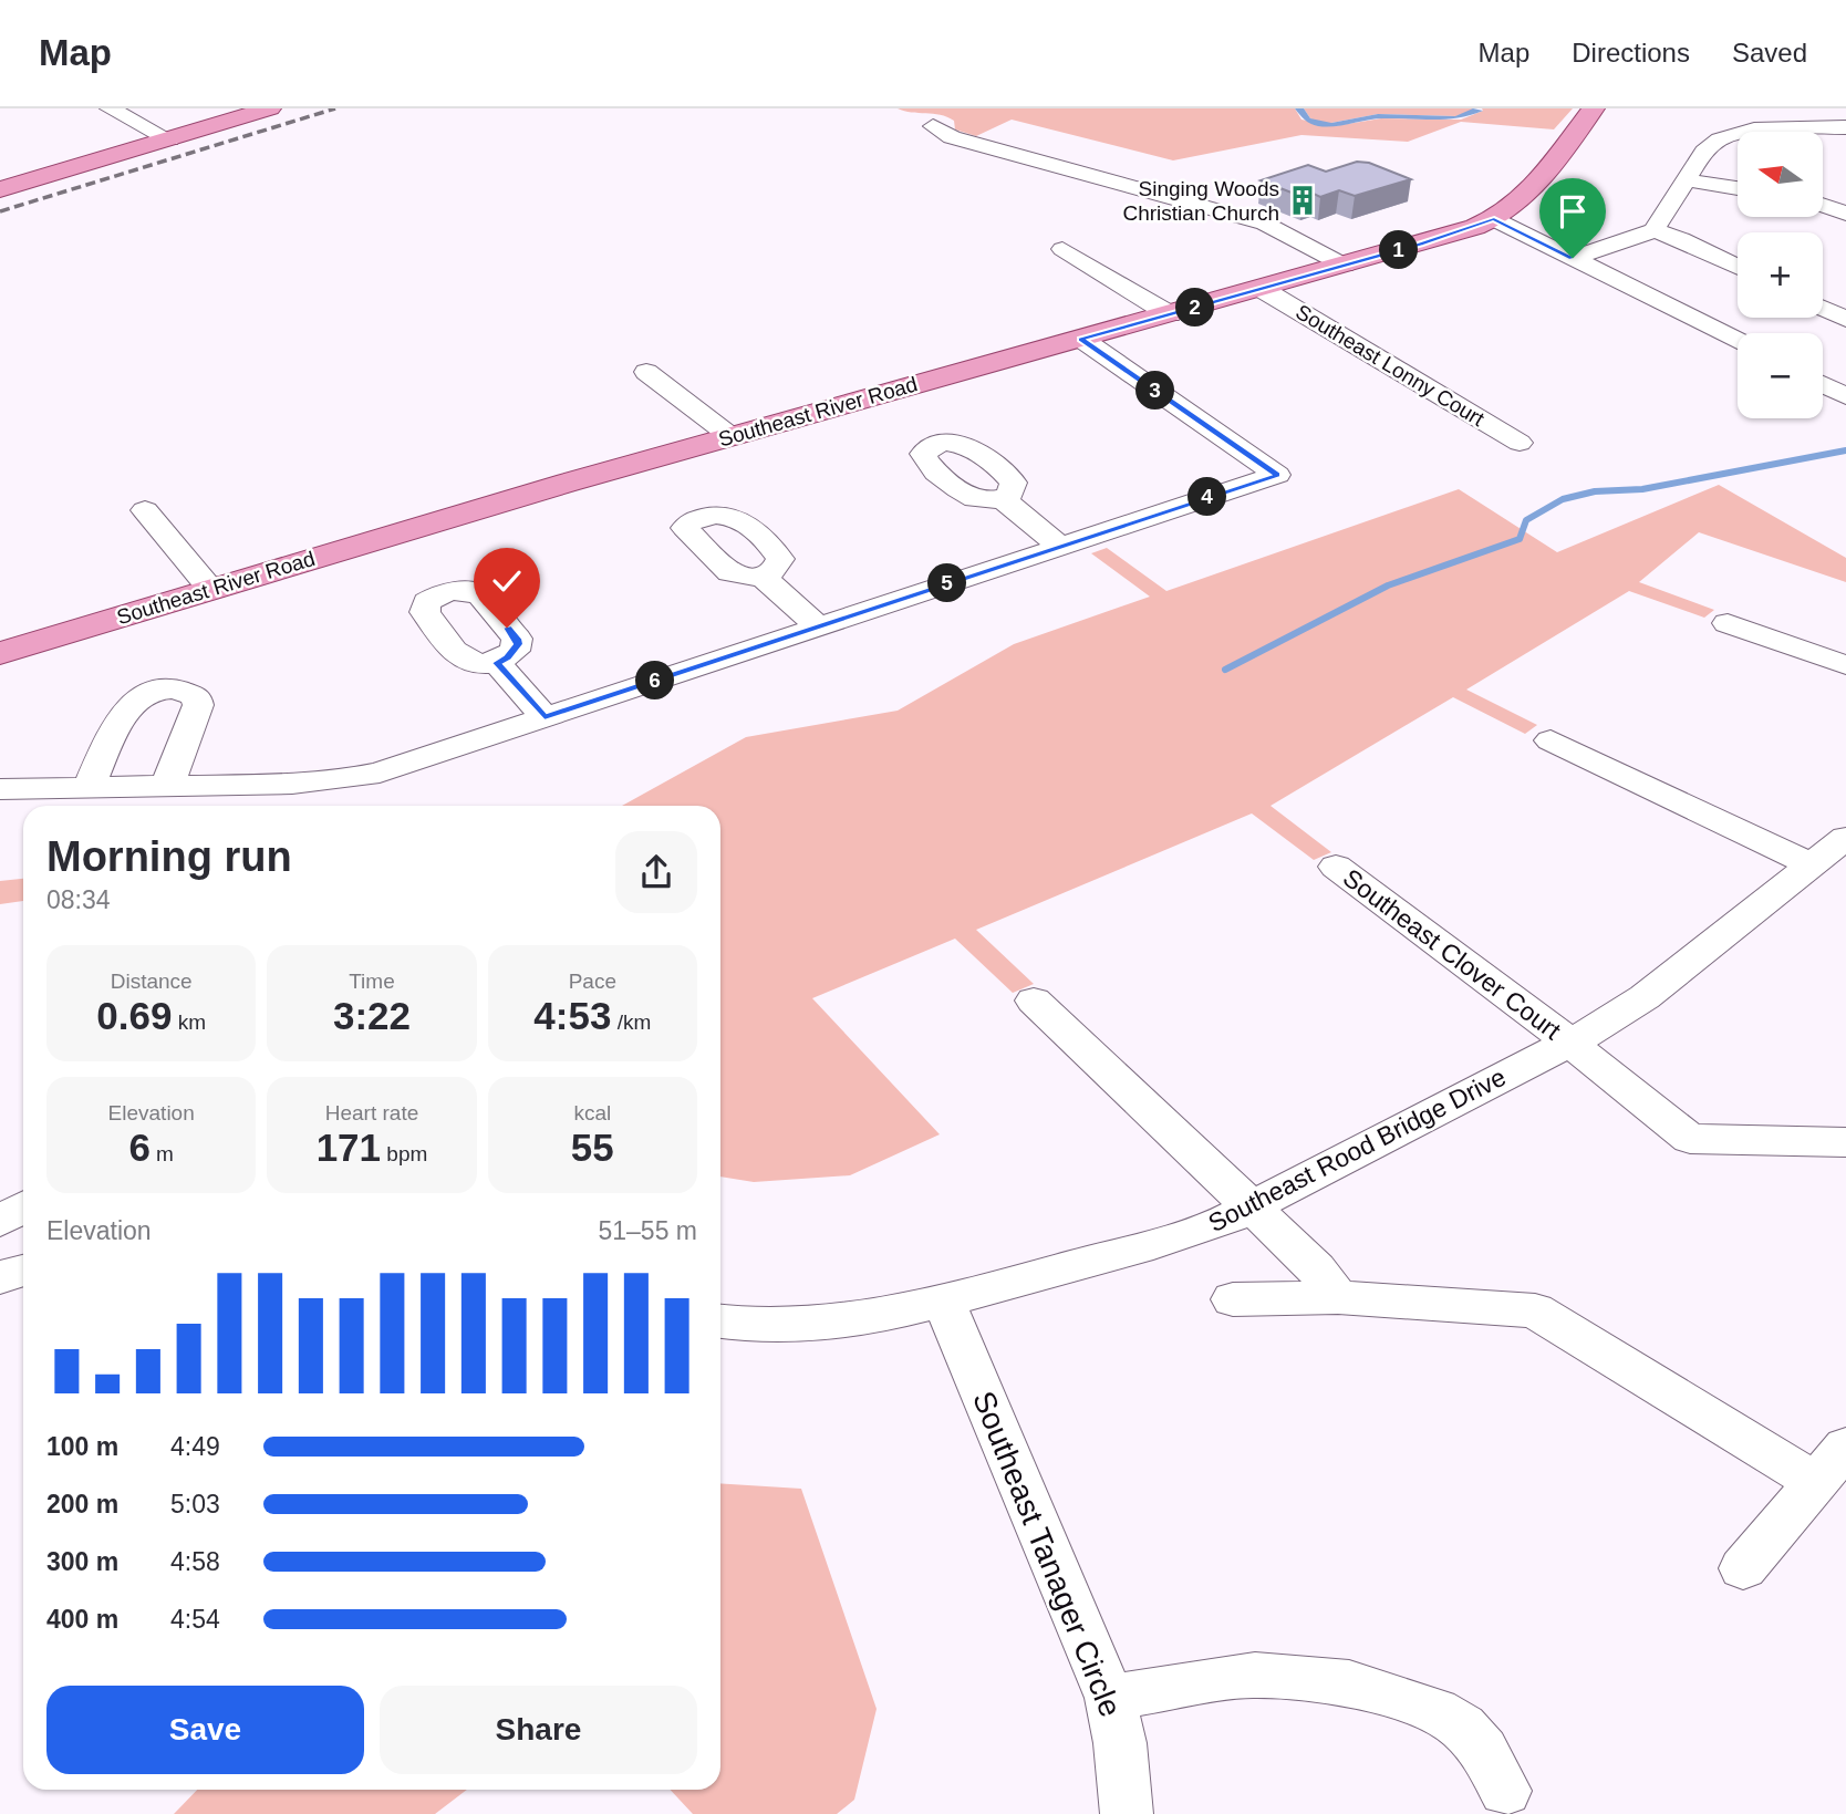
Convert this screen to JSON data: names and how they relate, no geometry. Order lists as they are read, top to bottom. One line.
{"streets":{"main road":["Southeast River Road"],"street":["Southeast Lonny Court","Southeast Clover Court","Southeast Rood Bridge Drive","Southeast Tanager Circle"]},"crossings":[["Southeast Lonny Court","Southeast River Road"],["Southeast Clover Court","Southeast Rood Bridge Drive"],["Southeast Rood Bridge Drive","Southeast Tanager Circle"]],"places":{"building":["Singing Woods Christian Church"]},"north":"left","page":{"header":"Map","nav":["Map","Directions","Saved"],"map_buttons":["+","−"],"pins":["1","2","3","4","5","6"],"heading":["Morning run","08:34"],"stats":[["Distance","0.69 km"],["Time","3:22"],["Pace","4:53 /km"],["Elevation","6 m"],["Heart rate","171 bpm"],["kcal","55"]],"chart":["Elevation","51–55 m"],"list":[{"name":"100 m","note":"4:49"},{"name":"200 m","note":"5:03"},{"name":"300 m","note":"4:58"},{"name":"400 m","note":"4:54"}],"buttons":["Save","Share"]}}
